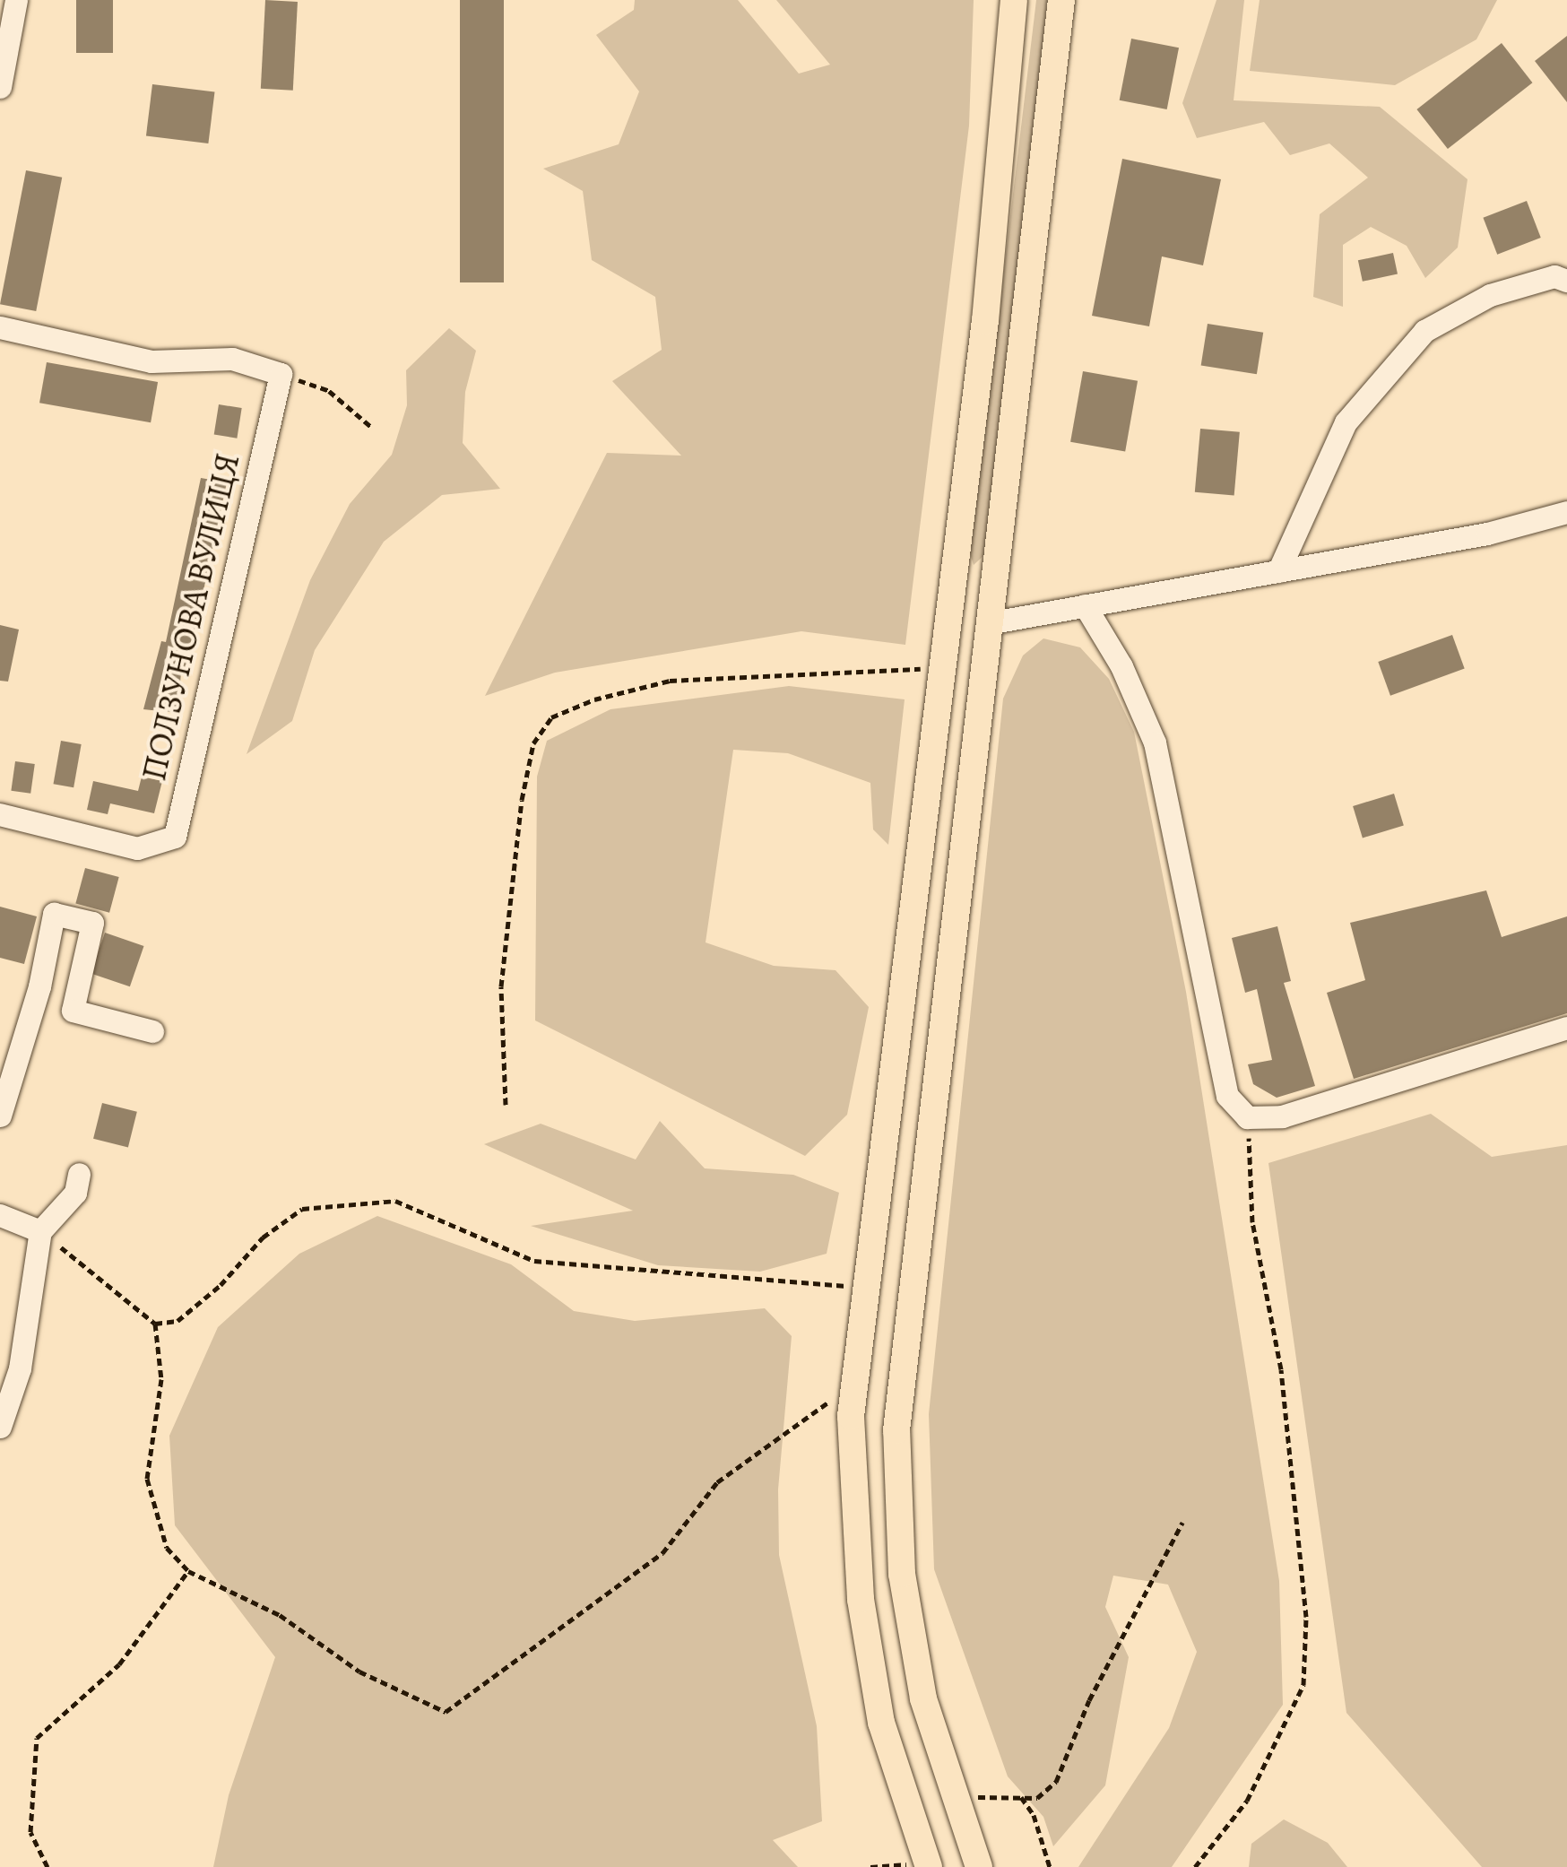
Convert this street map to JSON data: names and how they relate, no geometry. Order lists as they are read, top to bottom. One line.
{"streets":{"street":["ПОЛЗУНОВА ВУЛИЦЯ"]}}
